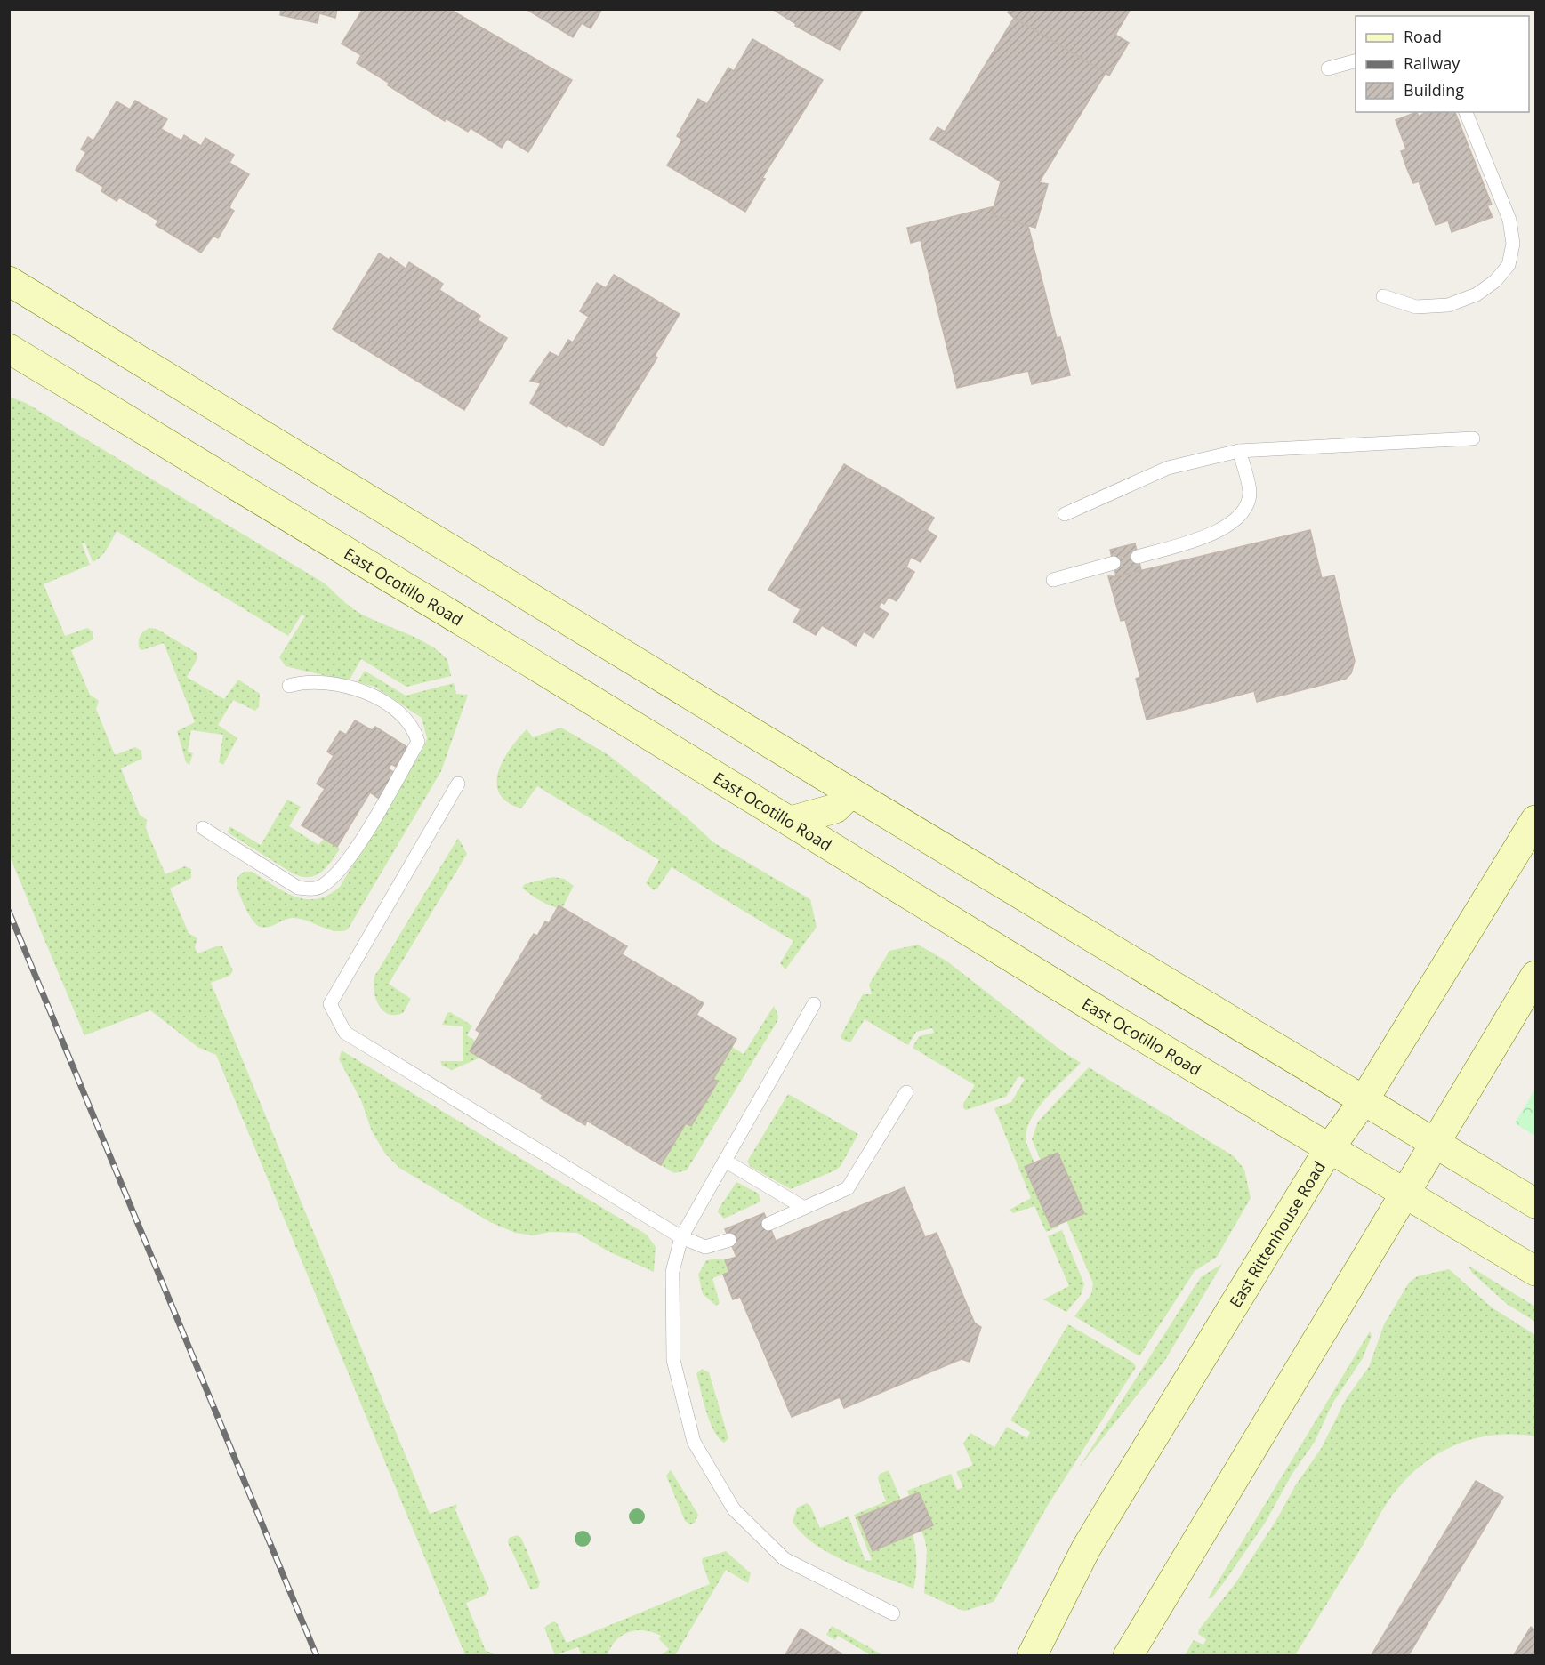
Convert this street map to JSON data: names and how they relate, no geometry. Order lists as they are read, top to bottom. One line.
{"streets":{"main road":["East Ocotillo Road","East Rittenhouse Road"]},"crossings":[["East Ocotillo Road","East Rittenhouse Road"]],"legend":["Road","Railway","Building"]}
